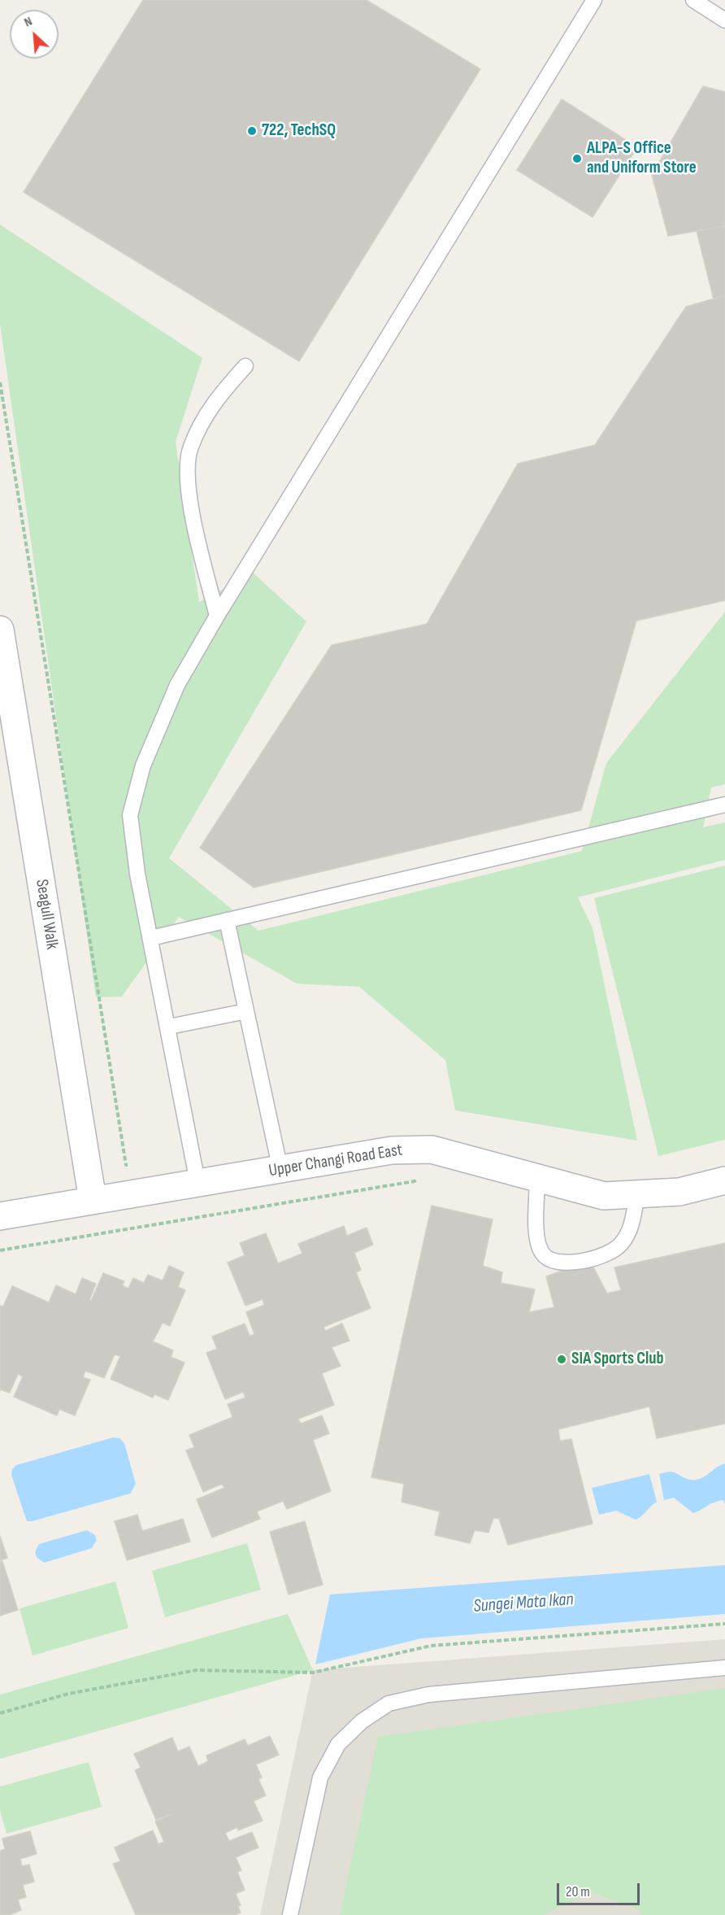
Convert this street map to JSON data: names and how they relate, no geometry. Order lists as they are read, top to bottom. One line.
{"streets":{"street":["Seagull Walk","Upper Changi Road East"]},"crossings":[["Seagull Walk","Upper Changi Road East"]],"water":["Sungei Mata Ikan"],"places":["722, TechSQ","ALPA-S Office and Uniform Store","SIA Sports Club"],"scale_bar":"20 m","north":"top left"}
